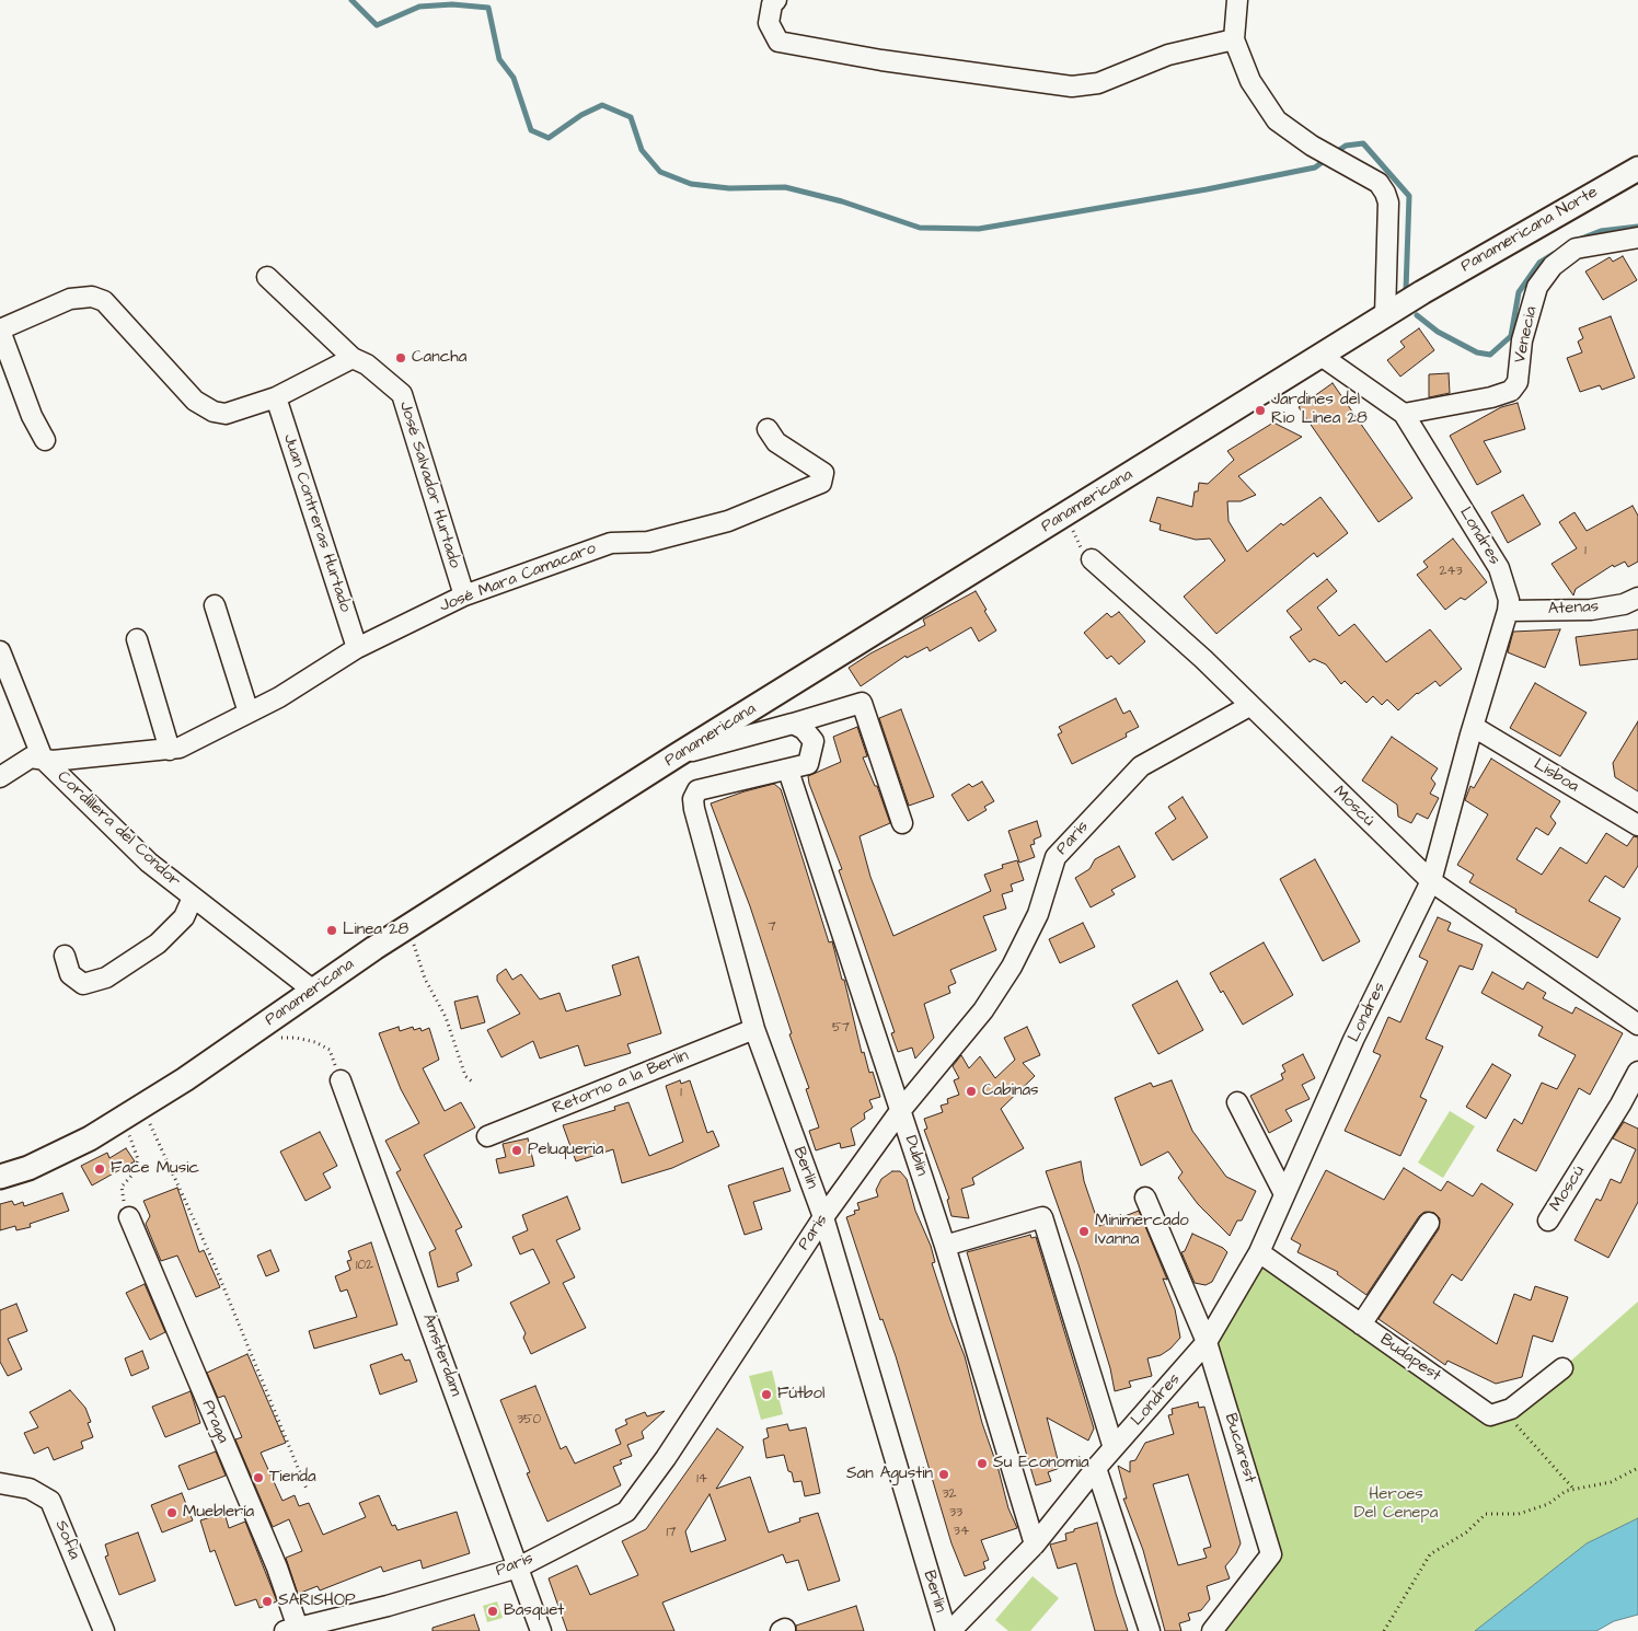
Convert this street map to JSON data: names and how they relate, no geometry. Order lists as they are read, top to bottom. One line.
{"streets":{"main road":["Panamericana Norte","Panamericana"],"street":["Venecia","José Salvador Hurtado","Juan Contreras Hurtado","Londres","José Mara Camacaro","Atenas","Lisboa","Moscú","Cordillera del Condor","Paris","Retorno a la Berlin","Dublin","Berlín","Ámsterdam","Budapest","Praga","Bucarest","Sofía"]},"crossings":[["Panamericana Norte","Panamericana"],["Venecia","Londres"],["José Salvador Hurtado","José Mara Camacaro"],["Panamericana","Londres"],["Panamericana","Cordillera del Condor"],["Juan Contreras Hurtado","José Mara Camacaro"],["Londres","Atenas"],["Londres","Lisboa"],["Londres","Moscú"],["Londres","Dublin"],["Londres","Budapest"],["Londres","Bucarest"],["José Mara Camacaro","Cordillera del Condor"],["Moscú","Paris"],["Paris","Dublin"],["Paris","Berlín"],["Paris","Ámsterdam"],["Paris","Praga"],["Retorno a la Berlin","Berlín"],["Dublin","Berlín"]],"parks":["Heroes Del Cenepa"],"places":["Cancha","Jardines del Rio Linea 28","Linea 28","Cabinas","Peluqueria","Face Music","Minimercado Ivanna","Fútbol","Su Economia","San Agustin","Tienda","Mueblería","SARISHOP","Basquet"],"house_numbers":["1","243","7","57","1","102","350","14","32","33","34","17"]}
